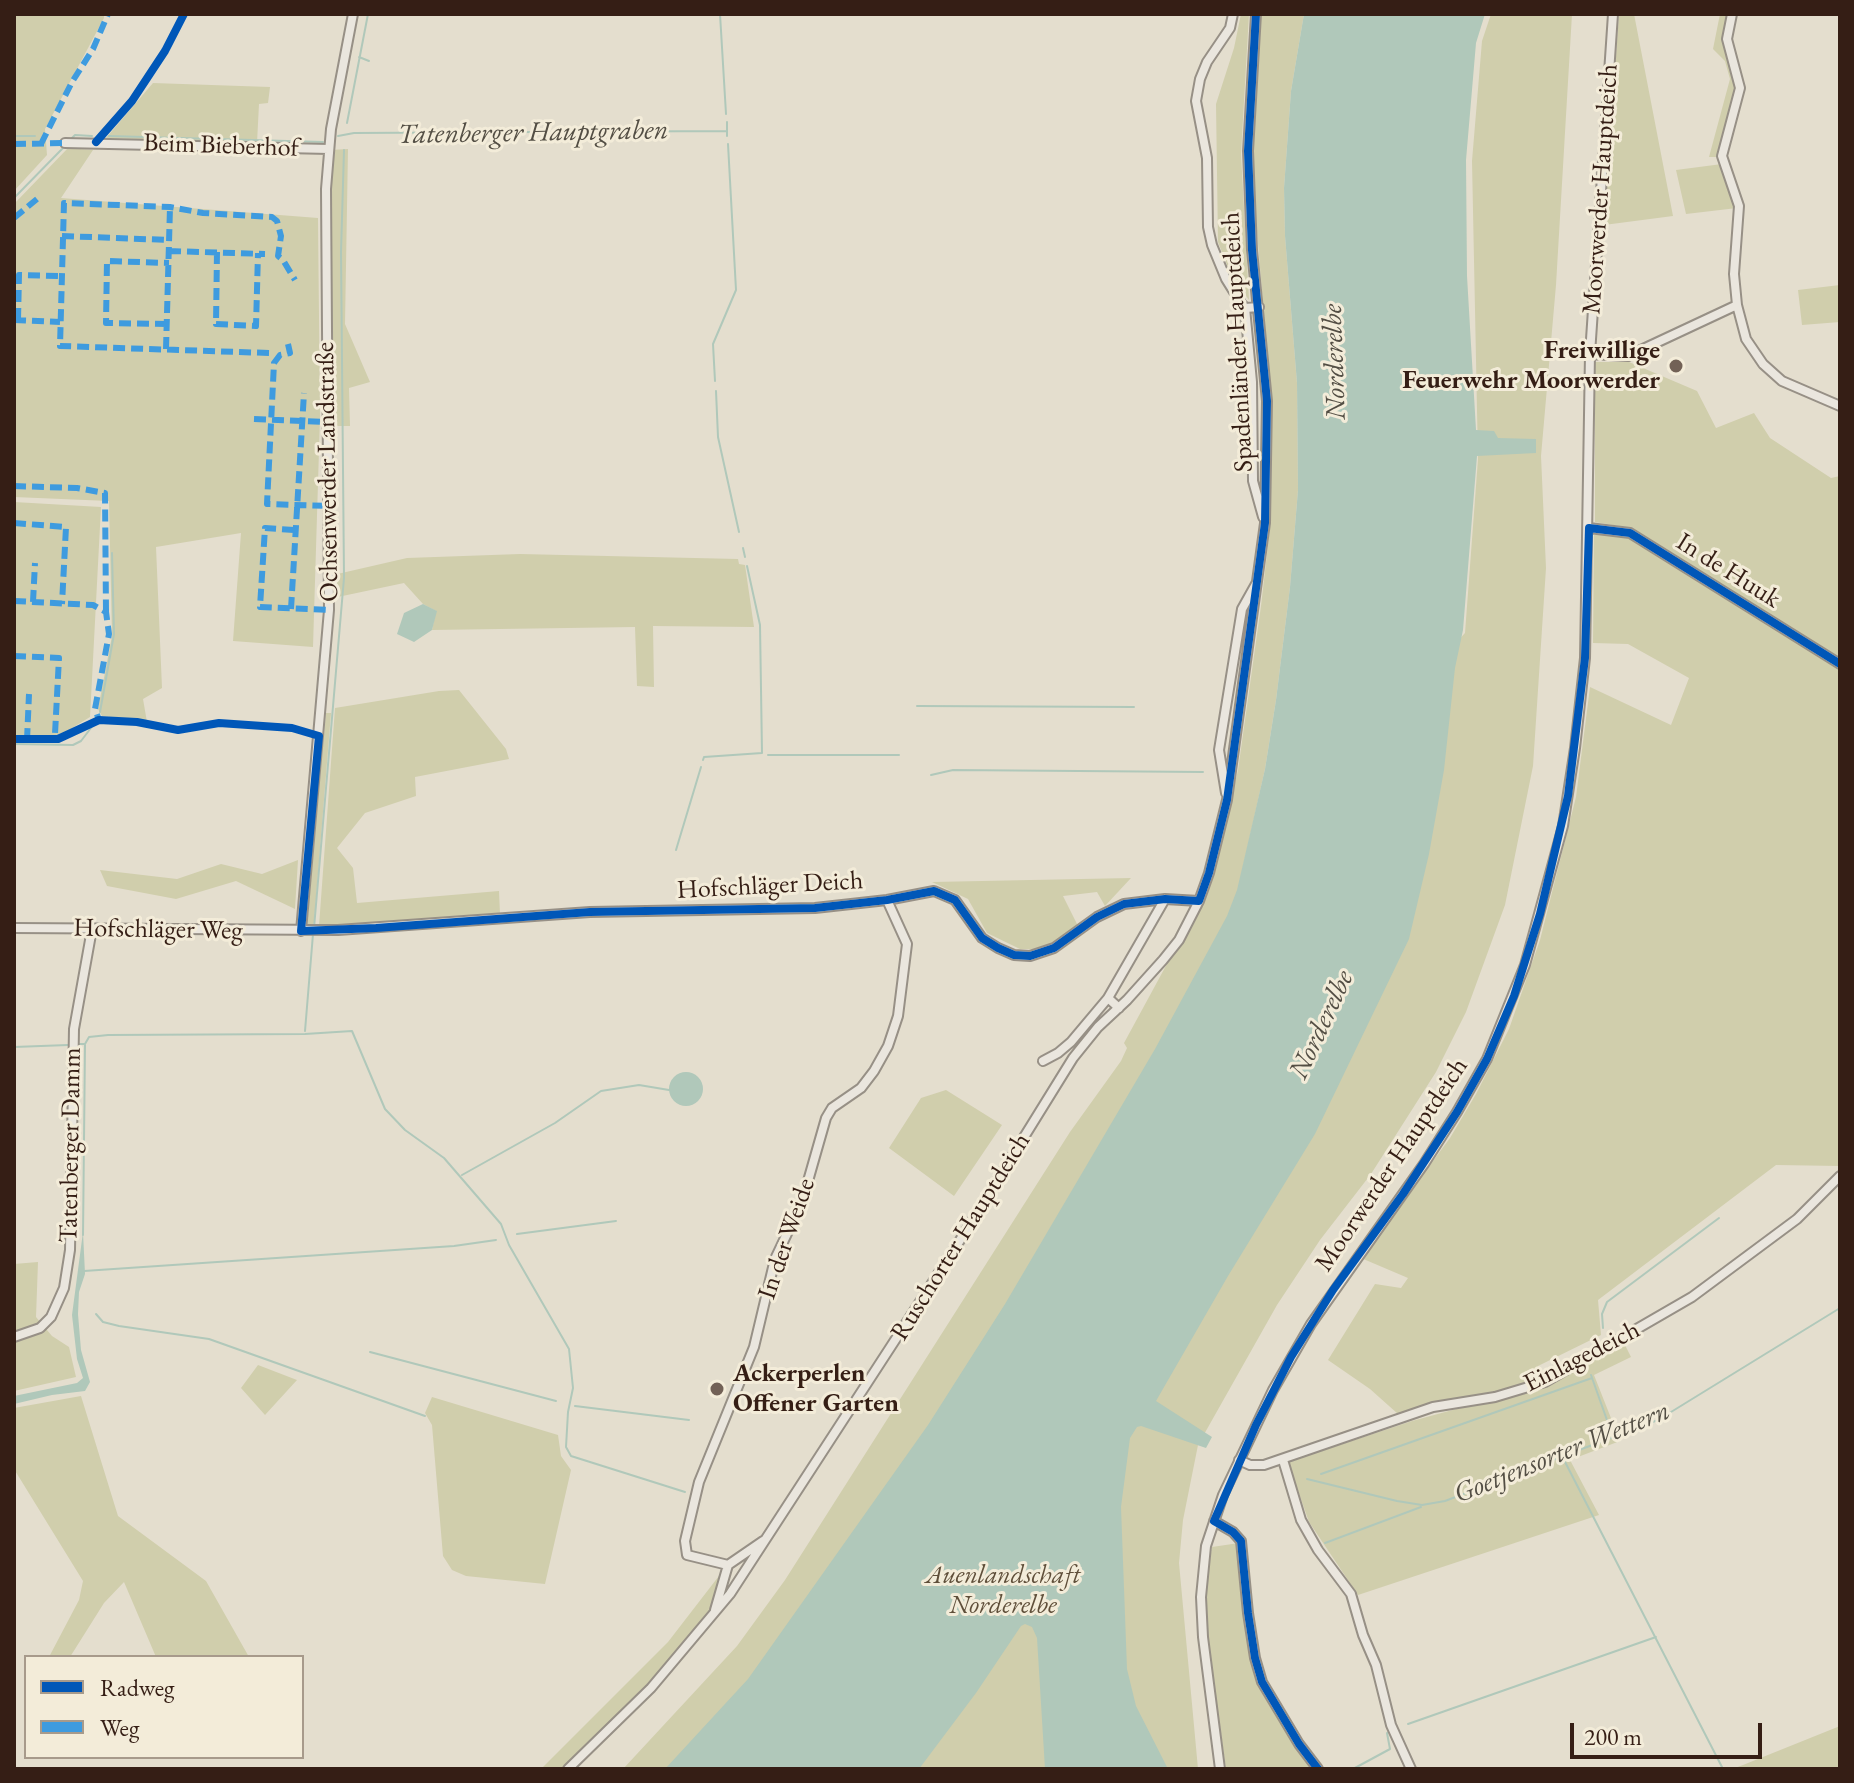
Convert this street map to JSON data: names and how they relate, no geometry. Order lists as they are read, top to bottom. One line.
{"streets":{"street":["Beim Bieberhof","Moorwerder Hauptdeich","Spadenländer Hauptdeich","Ochsenwerder Landstraße","In de Huuk","Hofschläger Deich","Hofschläger Weg","Tatenberger Damm","Ruschorter Hauptdeich","In der Weide","Einlagedeich"]},"crossings":[["Beim Bieberhof","Ochsenwerder Landstraße"],["Moorwerder Hauptdeich","In de Huuk"],["Moorwerder Hauptdeich","Einlagedeich"],["Spadenländer Hauptdeich","Hofschläger Deich"],["Spadenländer Hauptdeich","Ruschorter Hauptdeich"],["Ochsenwerder Landstraße","Hofschläger Deich"],["Ochsenwerder Landstraße","Hofschläger Weg"],["Hofschläger Deich","Hofschläger Weg"],["Hofschläger Deich","Ruschorter Hauptdeich"],["Hofschläger Deich","In der Weide"],["Hofschläger Weg","Tatenberger Damm"]],"water":["Tatenberger Hauptgraben","Norderelbe","Goetjensorter Wettern"],"parks":["Auenlandschaft Norderelbe"],"places":["Freiwillige Feuerwehr Moorwerder","Ackerperlen Offener Garten"],"legend":["Radweg","Weg"],"scale_bar":"200 m"}
